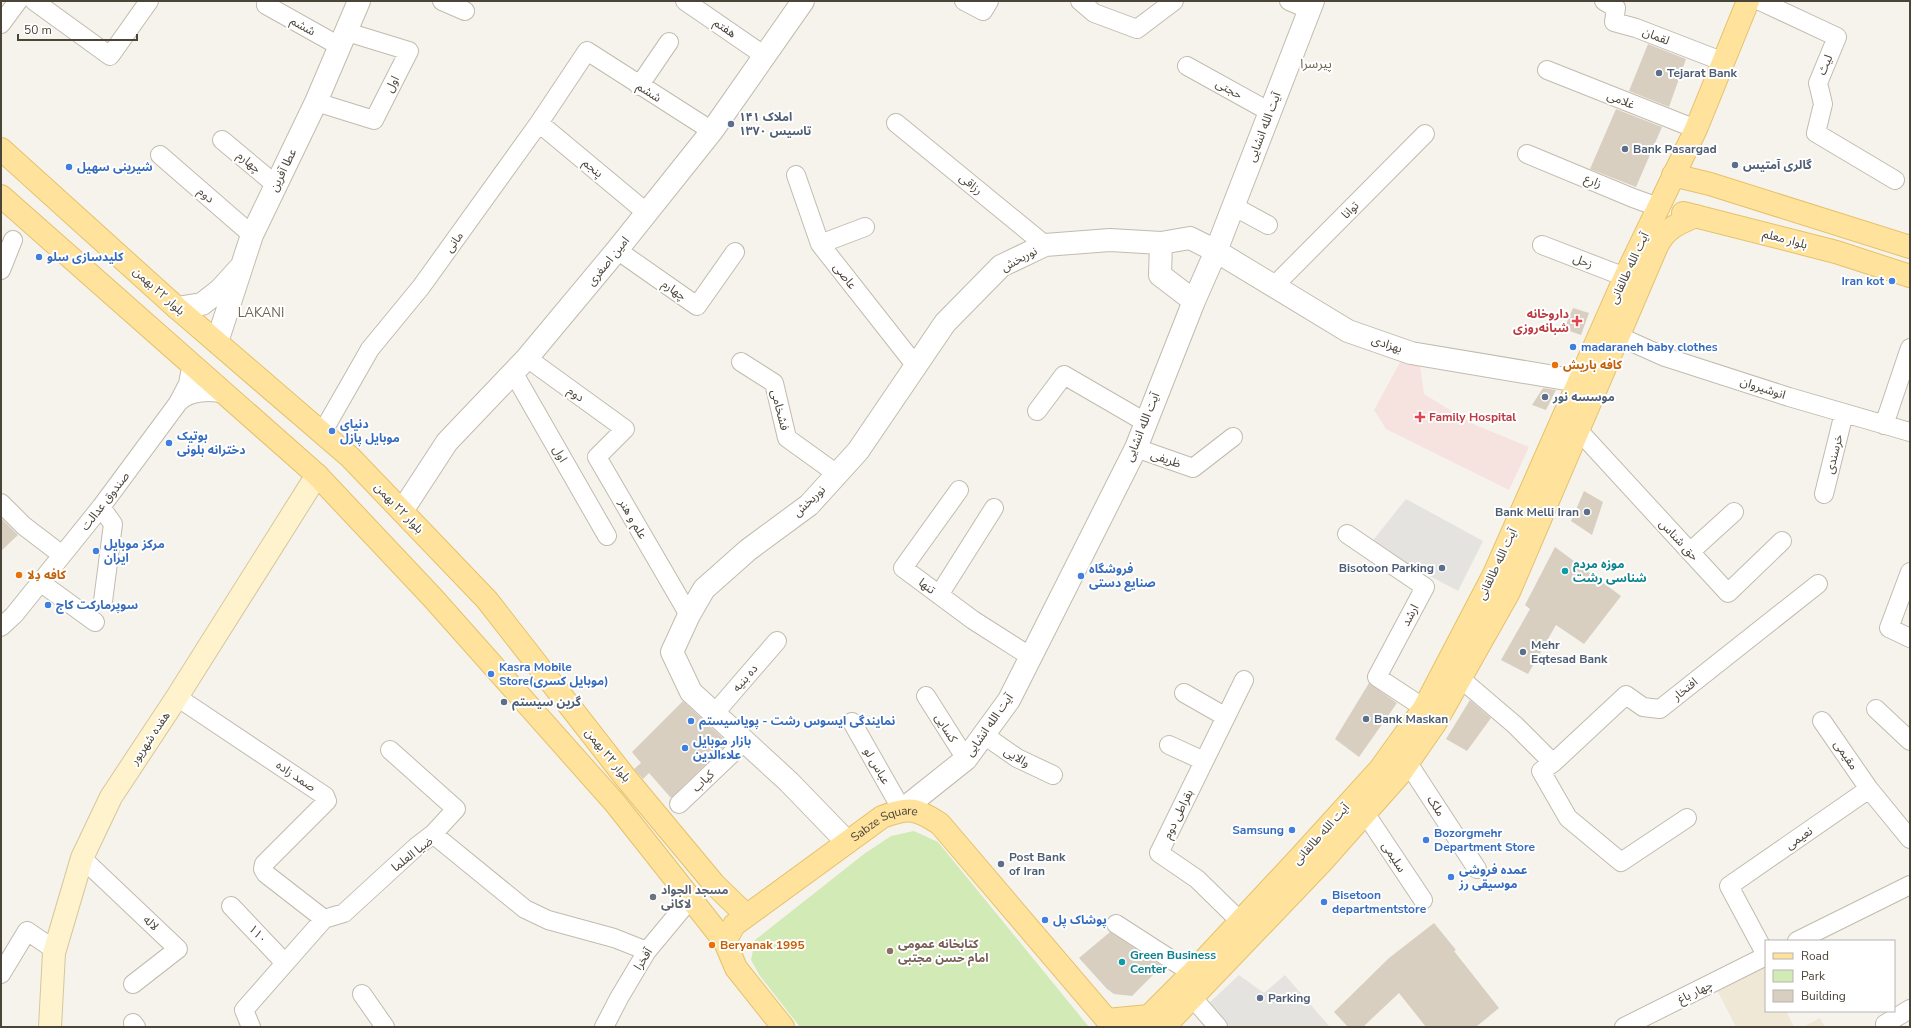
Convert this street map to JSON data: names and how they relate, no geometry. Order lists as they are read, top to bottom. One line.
{"streets":{"main road":["بلوار معلم","آیت الله طالقانی","بلوار ۲۲ بهمن","هفده شهریور","Sabze Square"],"street":["ششم","هفتم","لقمان","لیث","اول","حجتی","غلامی","آیت الله انشایی","چهارم","پنجم","عطا آفرین","زارع","رزاقی","دوم","توانا","مانی","نوربخش","امین اصغری","زحل","عاصی","بهزادی","انوشیروان","فشخامی","خرسندی","ظریفی","صندوق عدالت","علم و هنر","حق شناس","تنها","ارشد","ده بنیه","افتخار","کسایی","مقیمی","والایی","عباس لو","صمد زاده","کیاب","ملک","بقراطی دوم","نعیمی","ضیا العلما","سلیمی","لاله","۱۱۰","آفخرا","چهار باغ"]},"crossings":[["ششم","اول"],["ششم","عطا آفرین"],["ششم","مانی"],["ششم","امین اصغری"],["هفتم","امین اصغری"],["لقمان","آیت الله طالقانی"],["اول","عطا آفرین"],["اول","دوم"],["اول","امین اصغری"],["حجتی","آیت الله انشایی"],["غلامی","آیت الله طالقانی"],["آیت الله انشایی","نوربخش"],["آیت الله انشایی","بهزادی"],["آیت الله انشایی","ظریفی"],["آیت الله انشایی","تنها"],["آیت الله انشایی","کسایی"],["آیت الله انشایی","والایی"],["آیت الله انشایی","عباس لو"],["آیت الله انشایی","Sabze Square"],["چهارم","عطا آفرین"],["چهارم","امین اصغری"],["پنجم","مانی"],["پنجم","امین اصغری"],["عطا آفرین","دوم"],["عطا آفرین","بلوار ۲۲ بهمن"],["زارع","بلوار معلم"],["زارع","آیت الله طالقانی"],["رزاقی","نوربخش"],["دوم","امین اصغری"],["دوم","علم و هنر"],["توانا","بهزادی"],["بلوار معلم","آیت الله طالقانی"],["مانی","بلوار ۲۲ بهمن"],["نوربخش","عاصی"],["نوربخش","بهزادی"],["نوربخش","فشخامی"],["نوربخش","علم و هنر"],["نوربخش","ده بنیه"],["نوربخش","کیاب"],["نوربخش","Sabze Square"],["امین اصغری","بلوار ۲۲ بهمن"],["زحل","آیت الله طالقانی"],["آیت الله طالقانی","بهزادی"],["آیت الله طالقانی","انوشیروان"],["آیت الله طالقانی","حق شناس"],["آیت الله طالقانی","ارشد"],["آیت الله طالقانی","ملک"],["آیت الله طالقانی","بقراطی دوم"],["آیت الله طالقانی","Sabze Square"],["آیت الله طالقانی","سلیمی"],["بلوار ۲۲ بهمن","Sabze Square"],["انوشیروان","خرسندی"],["هفده شهریور","صمد زاده"],["هفده شهریور","لاله"],["مقیمی","نعیمی"],["عباس لو","Sabze Square"],["صمد زاده","ضیا العلما"],["ضیا العلما","آفخرا"]],"districts":["پیرسرا","LAKANI"],"places":{"other":["Tejarat Bank","املاک ۱۴۱ تاسیس ۱۳۷۰","Bank Pasargad","گالری آمتیس","شیرینی سهیل","کلیدسازی سلو","Iran kot","madaraneh baby clothes","کافه باریش","موسسه نور","دنیای موبایل پازل","بوتیک دخترانه بلونی","Bank Melli Iran","مرکز موبایل ایران","Bisotoon Parking","موزه مردم شناسی رشت","کافه دِلا","فروشگاه صنایع دستی","سوپرمارکت کاج","Mehr Eqtesad Bank","Kasra Mobile Store(موبایل کسری)","گرین سیستم","Bank Maskan","نمایندگی ایسوس رشت - پویاسیستم","بازار موبایل علاءالدین","Samsung","Bozorgmehr Department Store","Post Bank of Iran","عمده فروشی موسیقی رز","مسجد الجواد لاکانی","Bisetoon departmentstore","پوشاک پل","Beryanak 1995","کتابخانه عمومی امام حسن مجتبی","Green Business Center","Parking"],"health":["داروخانه شبانه‌روزی","Family Hospital"]},"legend":["Road","Park","Building"],"scale_bar":"50 m"}
